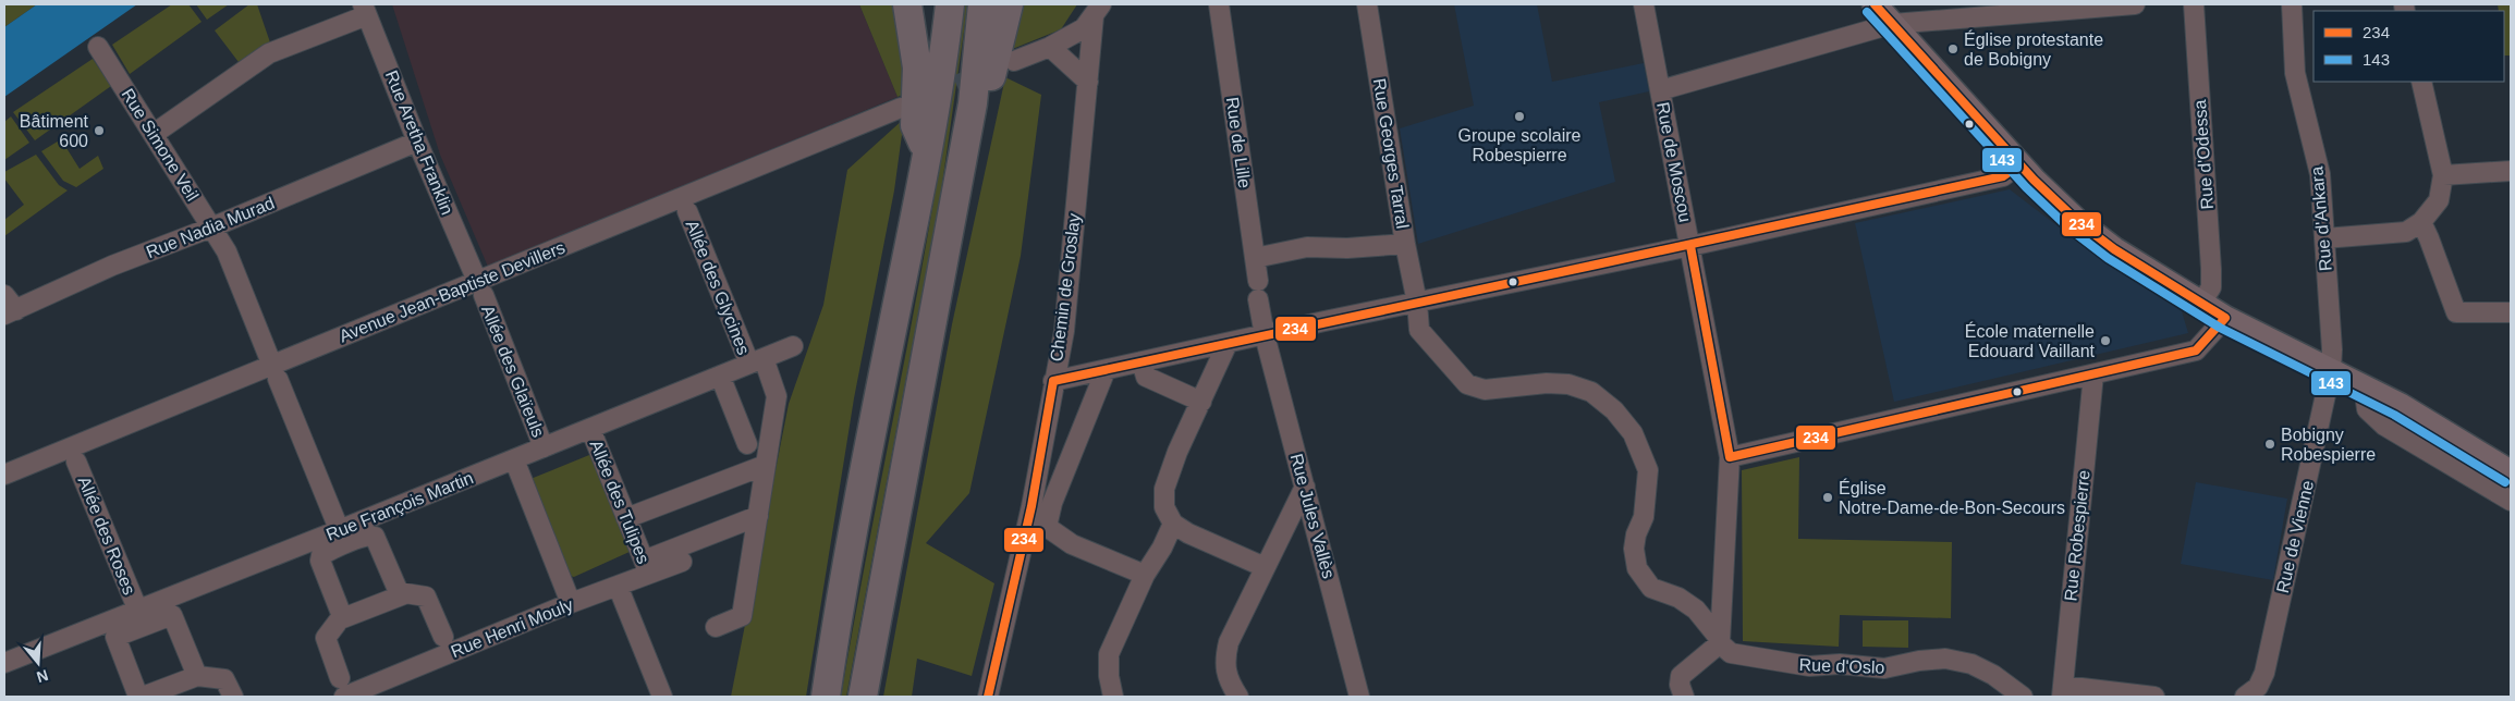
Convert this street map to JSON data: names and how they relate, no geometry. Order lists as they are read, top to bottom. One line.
{"streets":{"street":["Rue Aretha Franklin","Rue de Lille","Rue Simone Veil","Rue Georges Tarral","Rue d'Odessa","Rue de Moscou","Rue d'Ankara","Rue Nadia Murad","Allée des Glycines","Chemin de Groslay","Avenue Jean-Baptiste Devillers","Allée des Glaïeuls","Allée des Tulipes","Rue François Martin","Rue Jules Vallès","Allée des Roses","Rue Robespierre","Rue de Vienne","Rue Henri Mouly","Rue d'Oslo"]},"crossings":[["Rue Aretha Franklin","Rue Nadia Murad"],["Rue Aretha Franklin","Avenue Jean-Baptiste Devillers"],["Rue Aretha Franklin","Allée des Glaïeuls"],["Rue de Lille","Rue Jules Vallès"],["Rue Simone Veil","Rue Nadia Murad"],["Rue Simone Veil","Avenue Jean-Baptiste Devillers"],["Rue Simone Veil","Rue François Martin"],["Rue Georges Tarral","Rue de Moscou"],["Rue Georges Tarral","Rue d'Oslo"],["Rue de Moscou","Rue d'Oslo"],["Rue d'Ankara","Rue de Vienne"],["Allée des Glycines","Rue François Martin"],["Avenue Jean-Baptiste Devillers","Allée des Glaïeuls"],["Allée des Glaïeuls","Rue François Martin"],["Allée des Tulipes","Rue François Martin"],["Allée des Tulipes","Rue Henri Mouly"],["Rue François Martin","Allée des Roses"]],"places":["Église protestante de Bobigny","Groupe scolaire Robespierre","Bâtiment 600","École maternelle Edouard Vaillant","Bobigny Robespierre","Église Notre-Dame-de-Bon-Secours"],"lines":["transit line 234","transit line 143"],"legend":["234","143"],"north":"bottom"}
